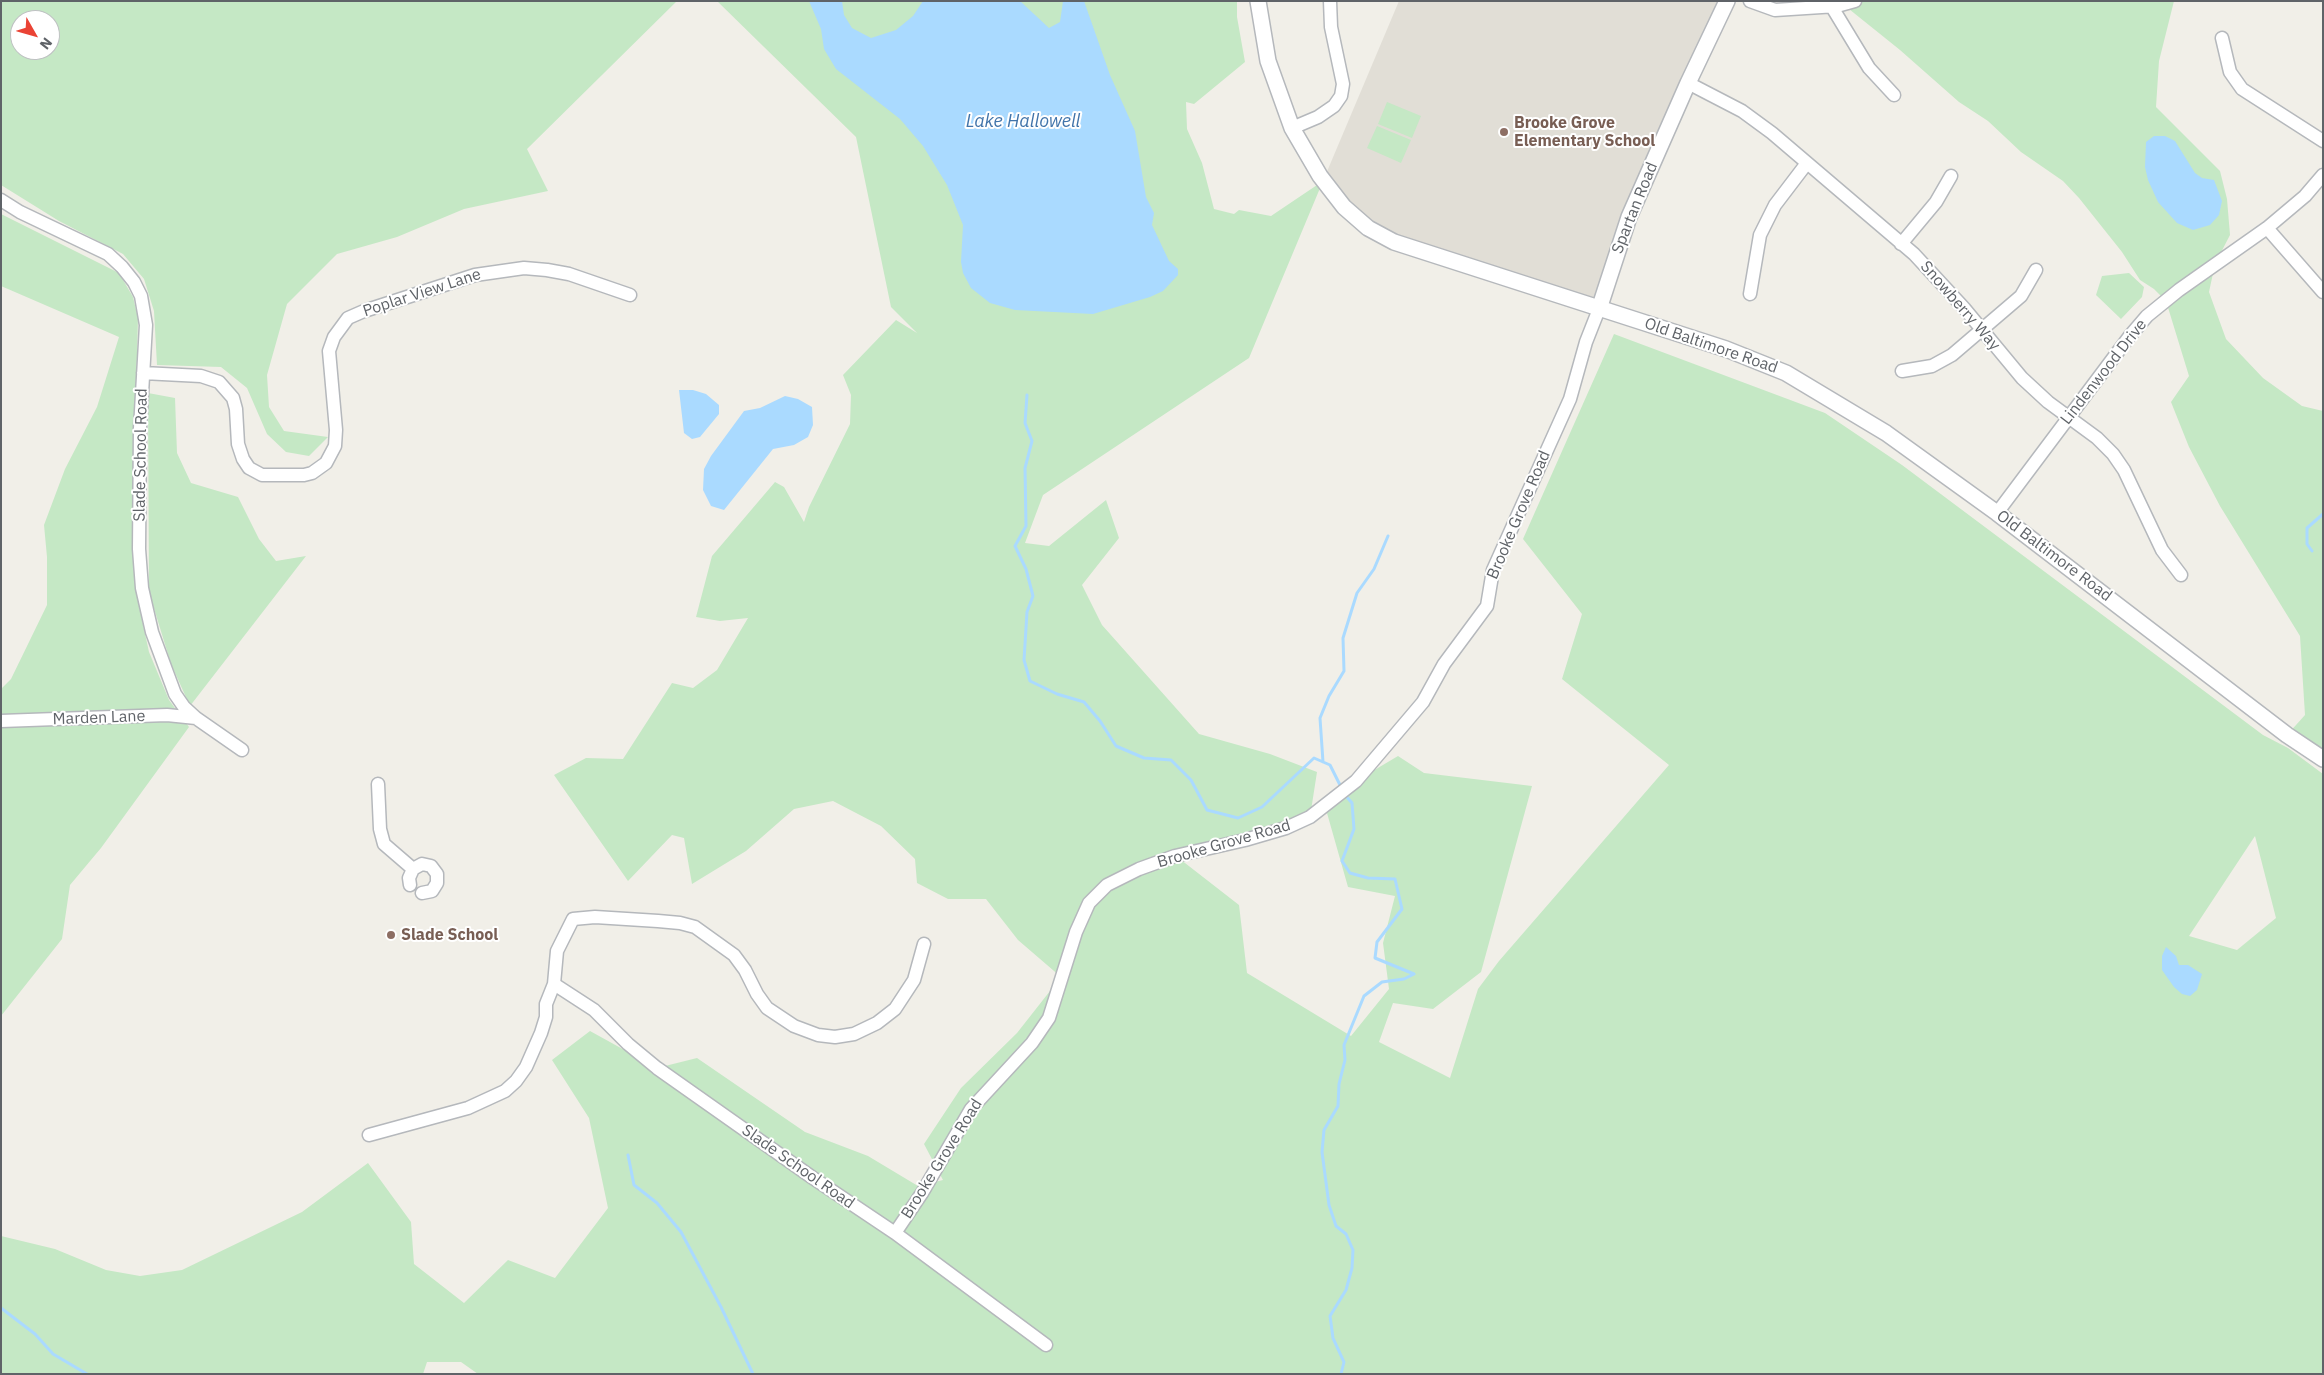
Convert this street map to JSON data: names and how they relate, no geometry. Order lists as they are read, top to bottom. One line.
{"streets":{"street":["Spartan Road","Poplar View Lane","Snowberry Way","Old Baltimore Road","Lindenwood Drive","Slade School Road","Brooke Grove Road","Marden Lane"]},"crossings":[["Spartan Road","Snowberry Way"],["Spartan Road","Old Baltimore Road"],["Spartan Road","Brooke Grove Road"],["Poplar View Lane","Slade School Road"],["Snowberry Way","Lindenwood Drive"],["Old Baltimore Road","Lindenwood Drive"],["Old Baltimore Road","Brooke Grove Road"],["Slade School Road","Brooke Grove Road"],["Slade School Road","Marden Lane"]],"water":["Lake Hallowell"],"places":["Brooke Grove Elementary School","Slade School"],"north":"bottom right"}
